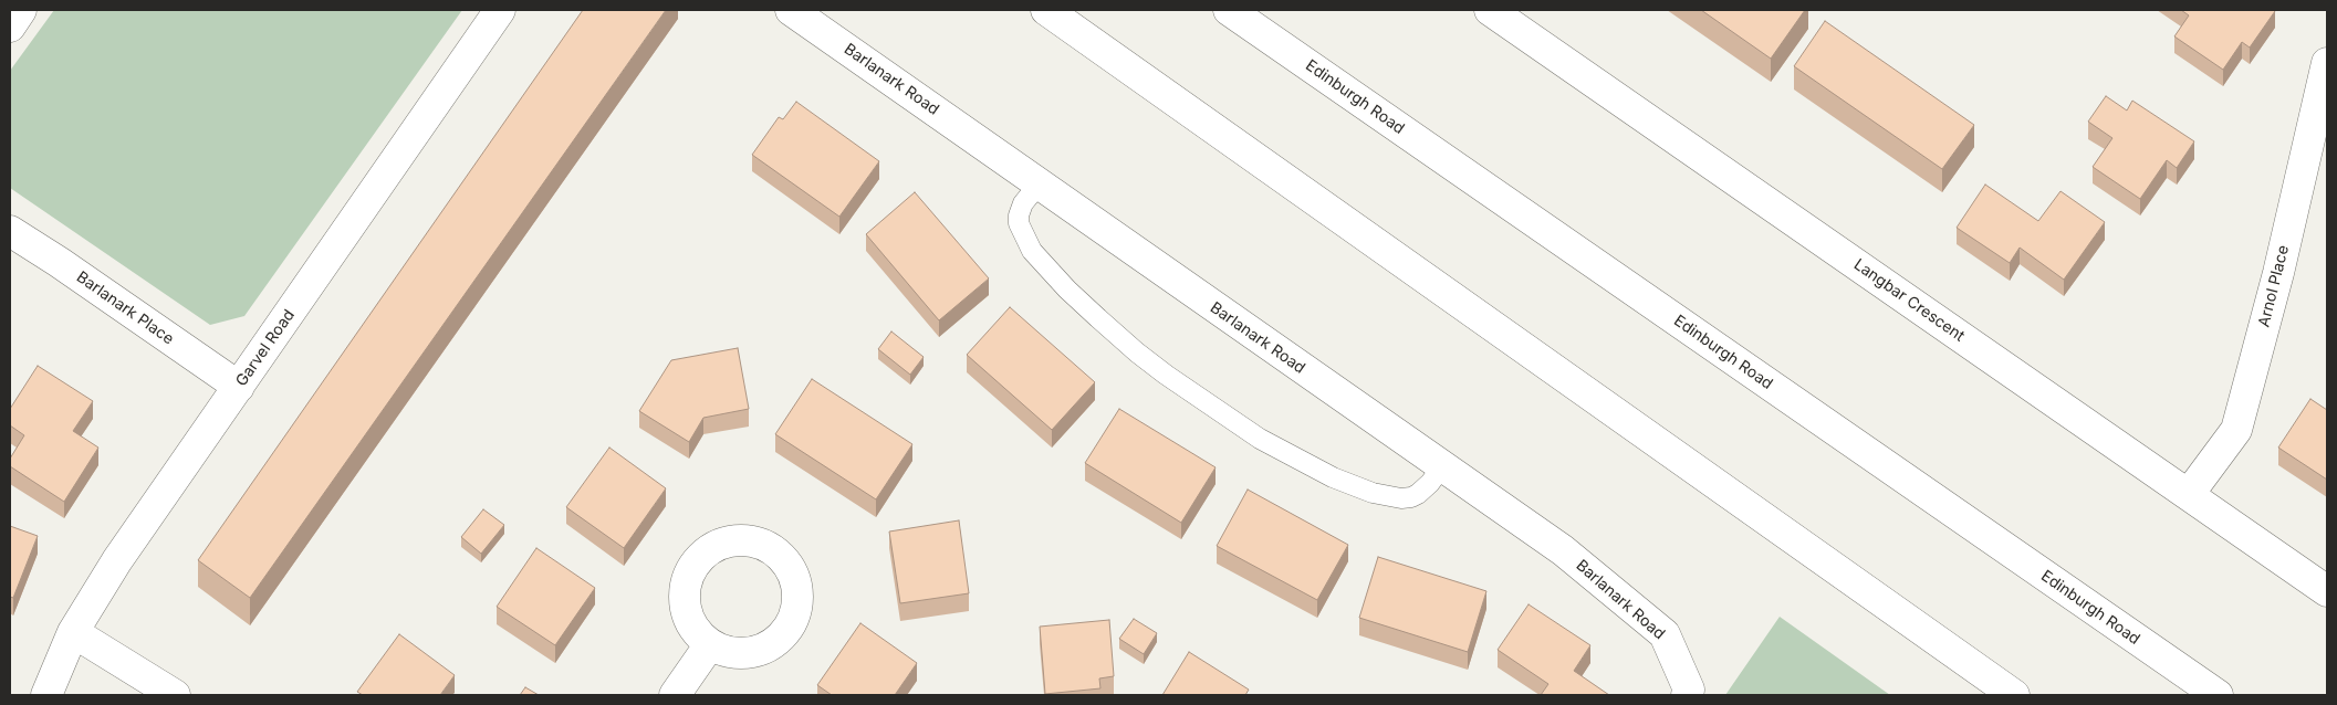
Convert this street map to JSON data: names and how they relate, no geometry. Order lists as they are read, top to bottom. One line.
{"streets":{"street":["Barlanark Road","Edinburgh Road","Arnol Place","Langbar Crescent","Barlanark Place","Garvel Road"]},"crossings":[["Arnol Place","Langbar Crescent"],["Barlanark Place","Garvel Road"]]}
